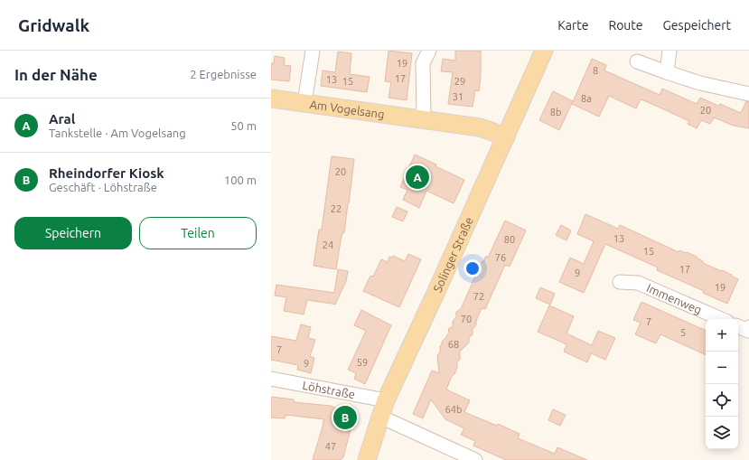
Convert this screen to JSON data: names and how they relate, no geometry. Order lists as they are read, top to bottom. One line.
{"streets":{"main road":["Am Vogelsang","Solinger Straße"],"street":["Immenweg","Löhstraße"]},"crossings":[["Am Vogelsang","Solinger Straße"],["Solinger Straße","Löhstraße"]],"house_numbers":["19","8","17","13","15","29","31","8a","20","8b","20","22","13","80","24","15","76","17","9","19","72","70","7","5","68","7","59","9","64b","47"],"page":{"header":"Gridwalk","nav":["Karte","Route","Gespeichert"],"heading":["In der Nähe","2 Ergebnisse"],"list":[{"mark":"A","name":"Aral","note":"Tankstelle · Am Vogelsang","value":"50 m"},{"mark":"B","name":"Rheindorfer Kiosk","note":"Geschäft · Löhstraße","value":"100 m"}],"pins":["A","B"],"buttons":["Speichern","Teilen"],"map_buttons":["+","−"]}}
